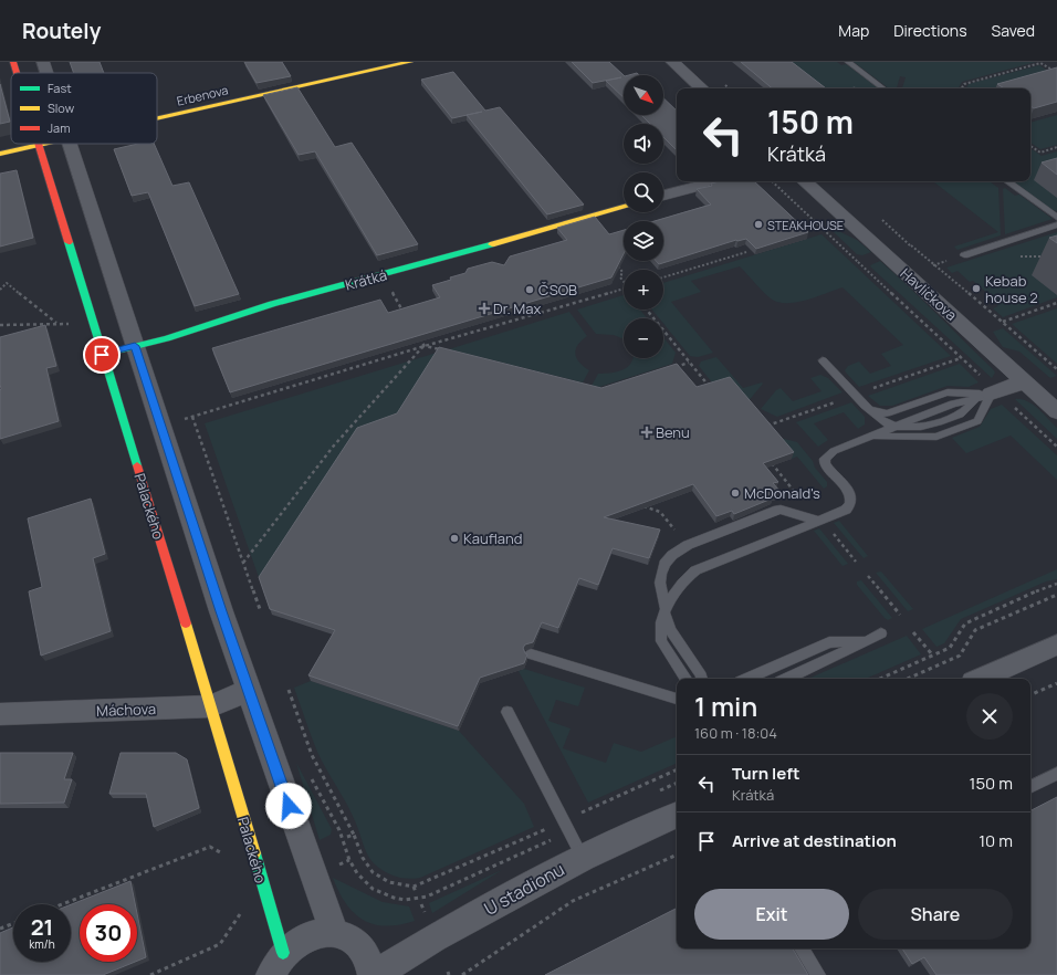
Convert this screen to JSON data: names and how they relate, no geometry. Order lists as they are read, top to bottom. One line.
{"streets":{"street":["Erbenova","Krátká","Havlíčkova","Palackého","Máchova","U stadionu"]},"crossings":[["Erbenova","Palackého"],["Krátká","Palackého"],["Palackého","Máchova"],["Palackého","U stadionu"]],"places":{"other":["STEAKHOUSE","Kebab house 2","ČSOB","McDonald's","Kaufland"],"health":["Dr. Max","Benu"]},"legend":["Fast","Slow","Jam"],"north":"bottom right","page":{"header":"Routely","nav":["Map","Directions","Saved"],"map_buttons":["+","−"],"turn":["150 m","Krátká"],"heading":["1 min","160 m · 18:04"],"list":[{"name":"Turn left","note":"Krátká","value":"150 m"},{"name":"Arrive at destination","value":"10 m"}],"buttons":["Exit","Share"],"speed":"21 km/h","limit":"30"}}
